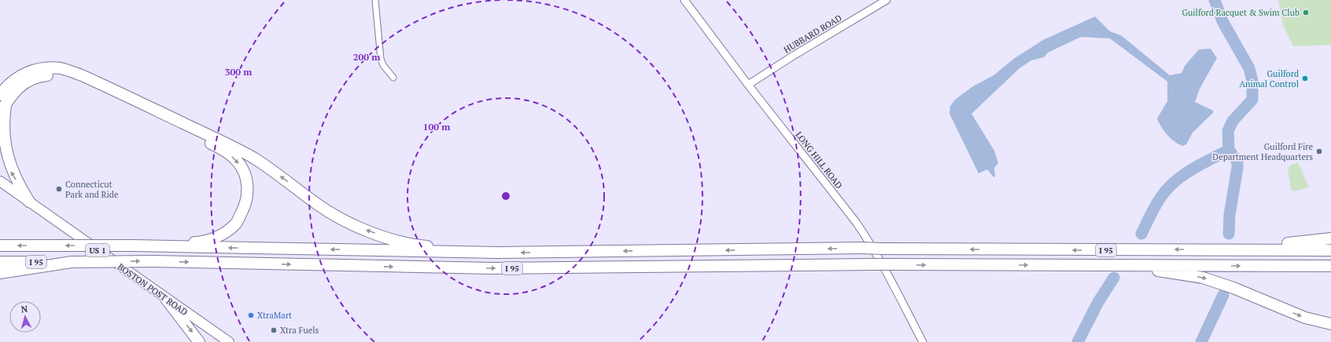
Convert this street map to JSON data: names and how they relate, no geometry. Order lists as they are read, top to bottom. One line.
{"streets":{"highway":["I 95"],"main road":["US 1","BOSTON POST ROAD"],"street":["HUBBARD ROAD","LONG HILL ROAD"]},"crossings":[["HUBBARD ROAD","LONG HILL ROAD"]],"places":["Guilford Racquet & Swim Club","Guilford Animal Control","Guilford Fire Department Headquarters","Connecticut Park and Ride","XtraMart","Xtra Fuels"],"north":"top","rings":["200 m","300 m","100 m"]}
